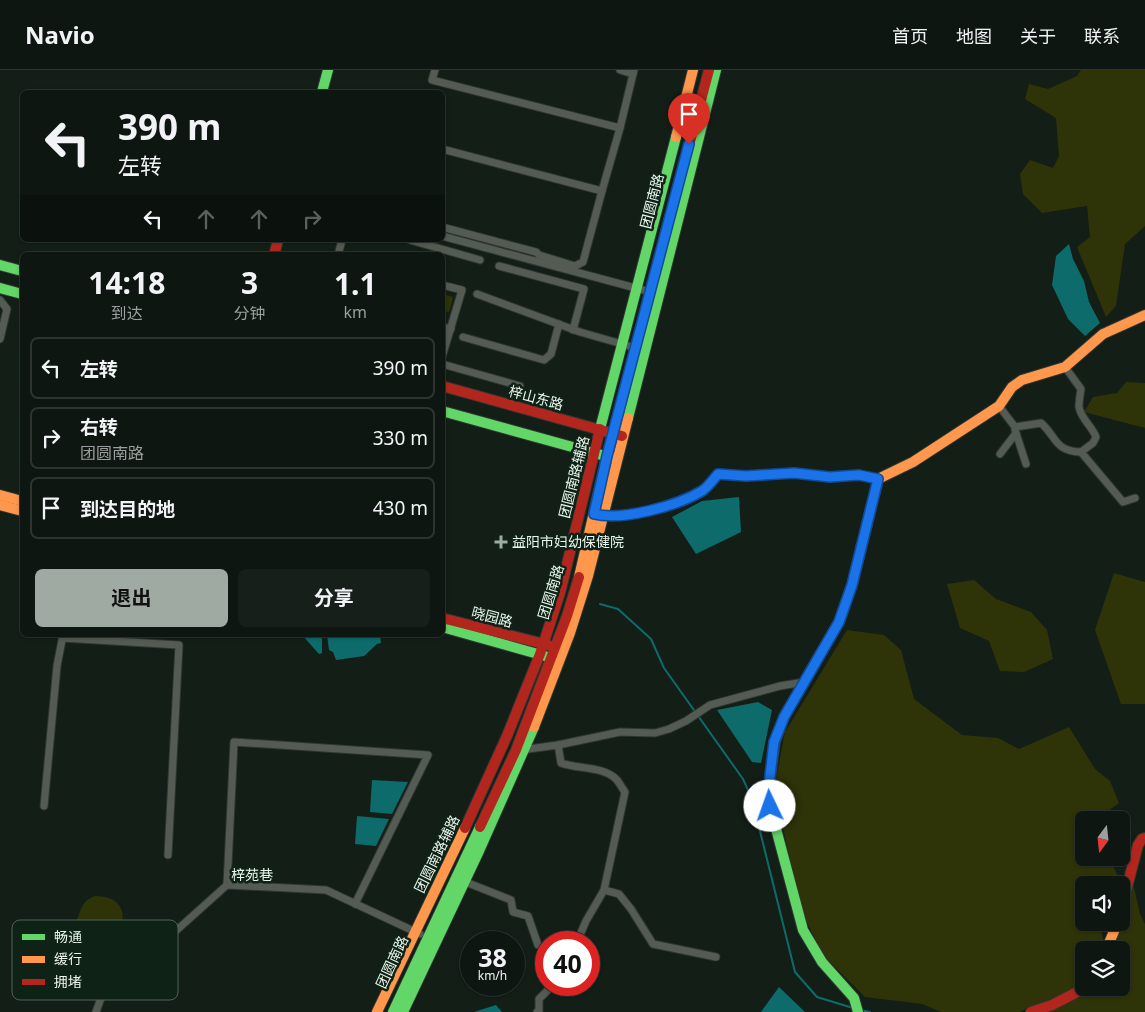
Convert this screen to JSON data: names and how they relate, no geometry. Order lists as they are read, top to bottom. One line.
{"streets":{"main road":["团圆南路","梓山东路","团圆南路辅路","晓园路"],"street":["梓苑巷"]},"crossings":[["团圆南路","梓山东路"],["团圆南路","团圆南路辅路"],["团圆南路","晓园路"],["团圆南路","梓苑巷"],["梓山东路","团圆南路辅路"],["团圆南路辅路","晓园路"]],"places":{"health":["益阳市妇幼保健院"]},"legend":["畅通","缓行","拥堵"],"north":"bottom","page":{"header":"Navio","nav":["首页","地图","关于","联系"],"turn":["390 m","左转"],"eta":["14:18","到达","3","分钟","1.1","km"],"list":[{"name":"左转","value":"390 m"},{"name":"右转","note":"团圆南路","value":"330 m"},{"name":"到达目的地","value":"430 m"}],"buttons":["退出","分享"],"speed":"38 km/h","limit":"40"}}
